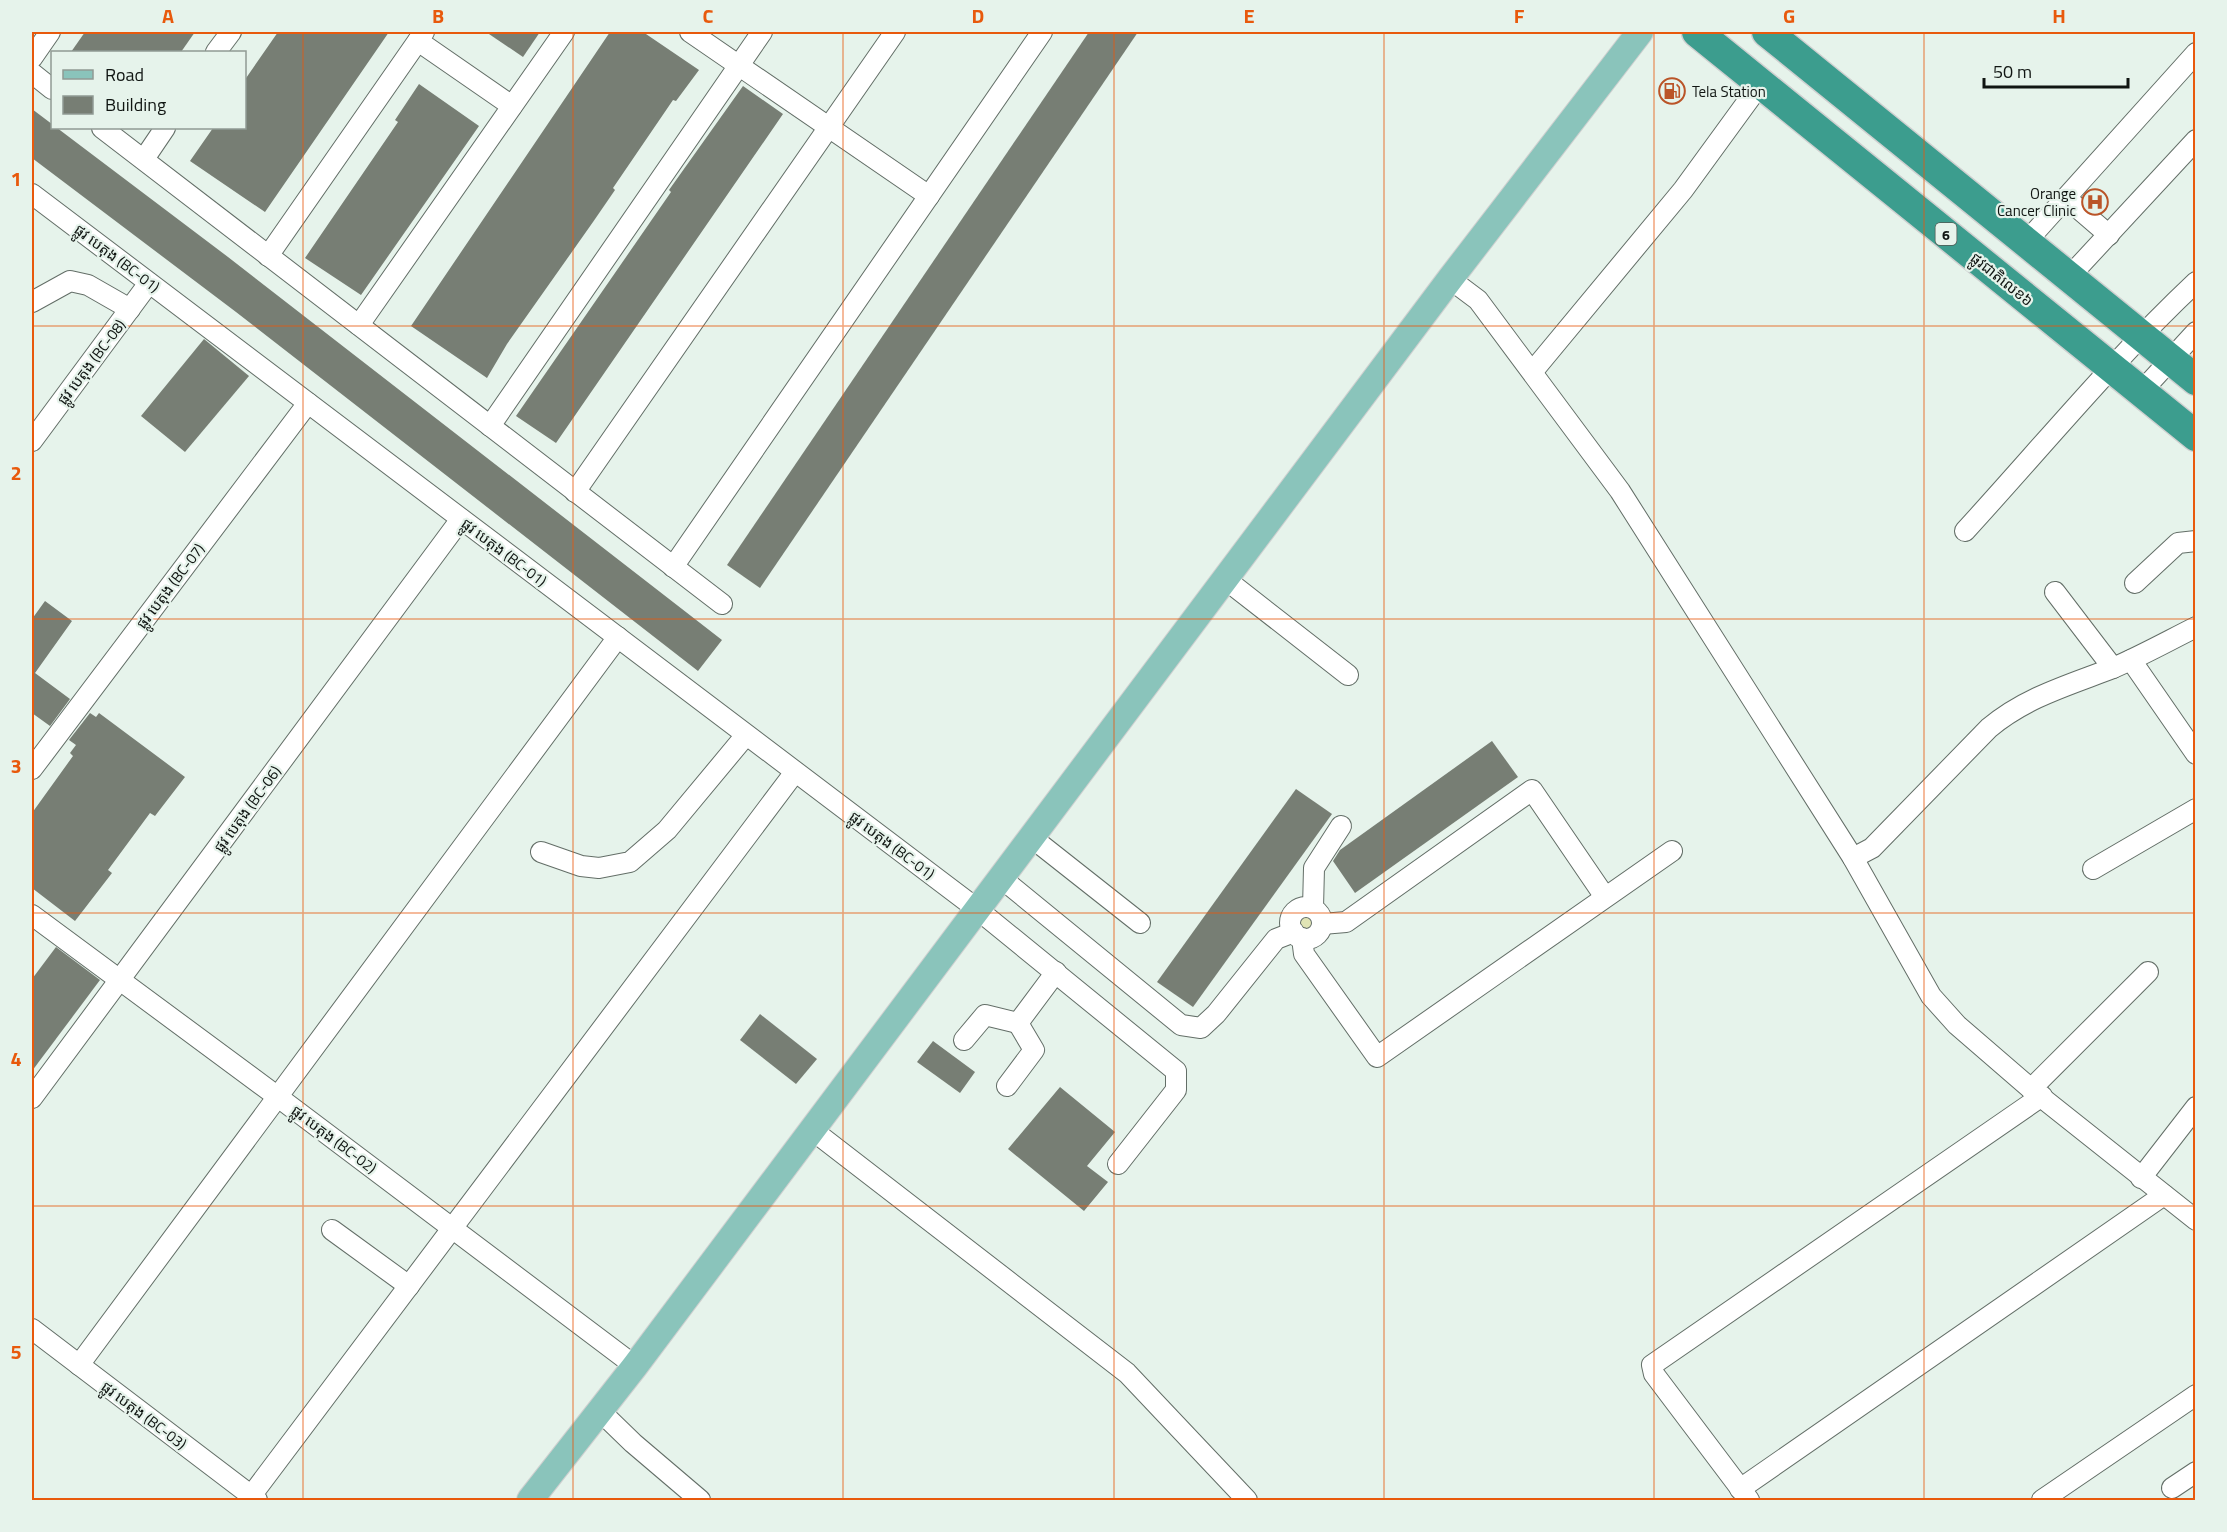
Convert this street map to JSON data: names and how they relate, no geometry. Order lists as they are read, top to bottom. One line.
{"streets":{"highway":["6","ផ្លូវជាតិលេខ៦"],"street":["ផ្លូវ បេតុង (BC-01)","ផ្លូវ បេតុង (BC-08)","ផ្លូវ បេតុង (BC-07)","ផ្លូវ បេតុង (BC-06)","ផ្លូវ បេតុង (BC-02)","ផ្លូវ បេតុង (BC-03)"]},"crossings":[["ផ្លូវ បេតុង (BC-01)","ផ្លូវ បេតុង (BC-08)"],["ផ្លូវ បេតុង (BC-01)","ផ្លូវ បេតុង (BC-07)"],["ផ្លូវ បេតុង (BC-01)","ផ្លូវ បេតុង (BC-06)"],["ផ្លូវ បេតុង (BC-06)","ផ្លូវ បេតុង (BC-02)"]],"places":{"fuel station":["Tela Station"],"hospital":["Orange Cancer Clinic"]},"legend":["Road","Building"],"scale_bar":"50 m","grid":{"columns":["A","B","C","D","E","F","G","H"],"rows":["1","2","3","4","5"]}}
